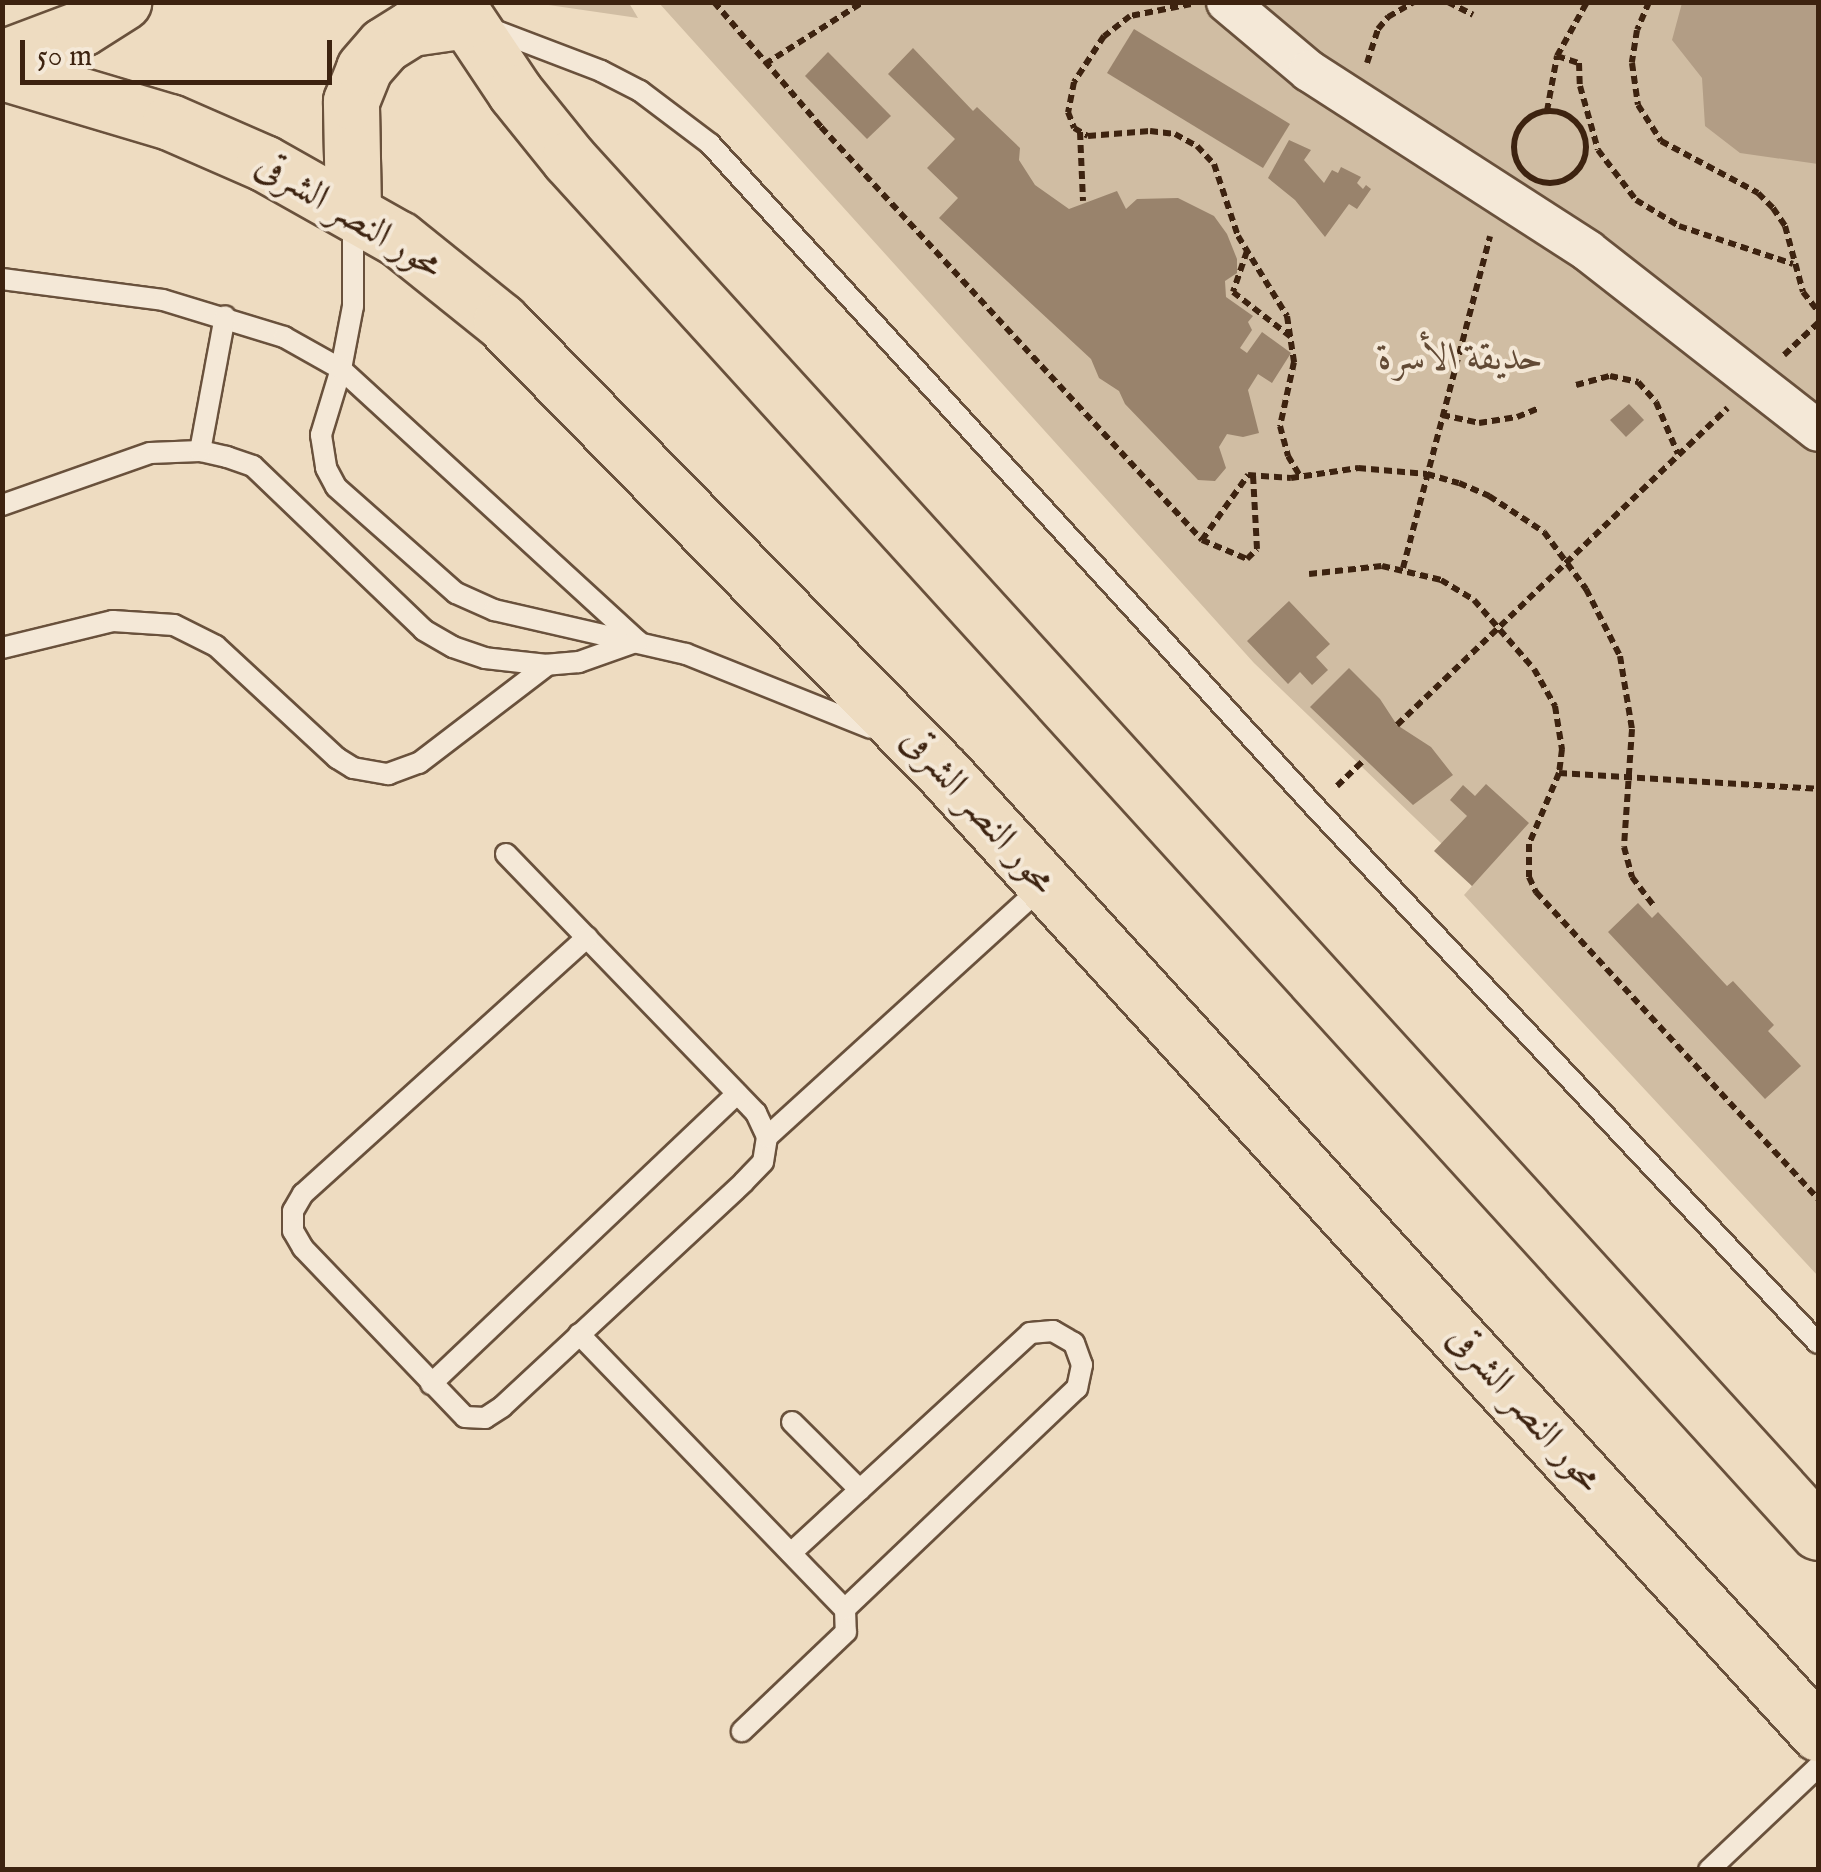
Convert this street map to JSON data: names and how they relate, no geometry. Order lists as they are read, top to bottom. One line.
{"streets":{"main road":["محور النصر الشرقى"]},"parks":["حديقة الأسرة"],"scale_bar":"50 m"}
